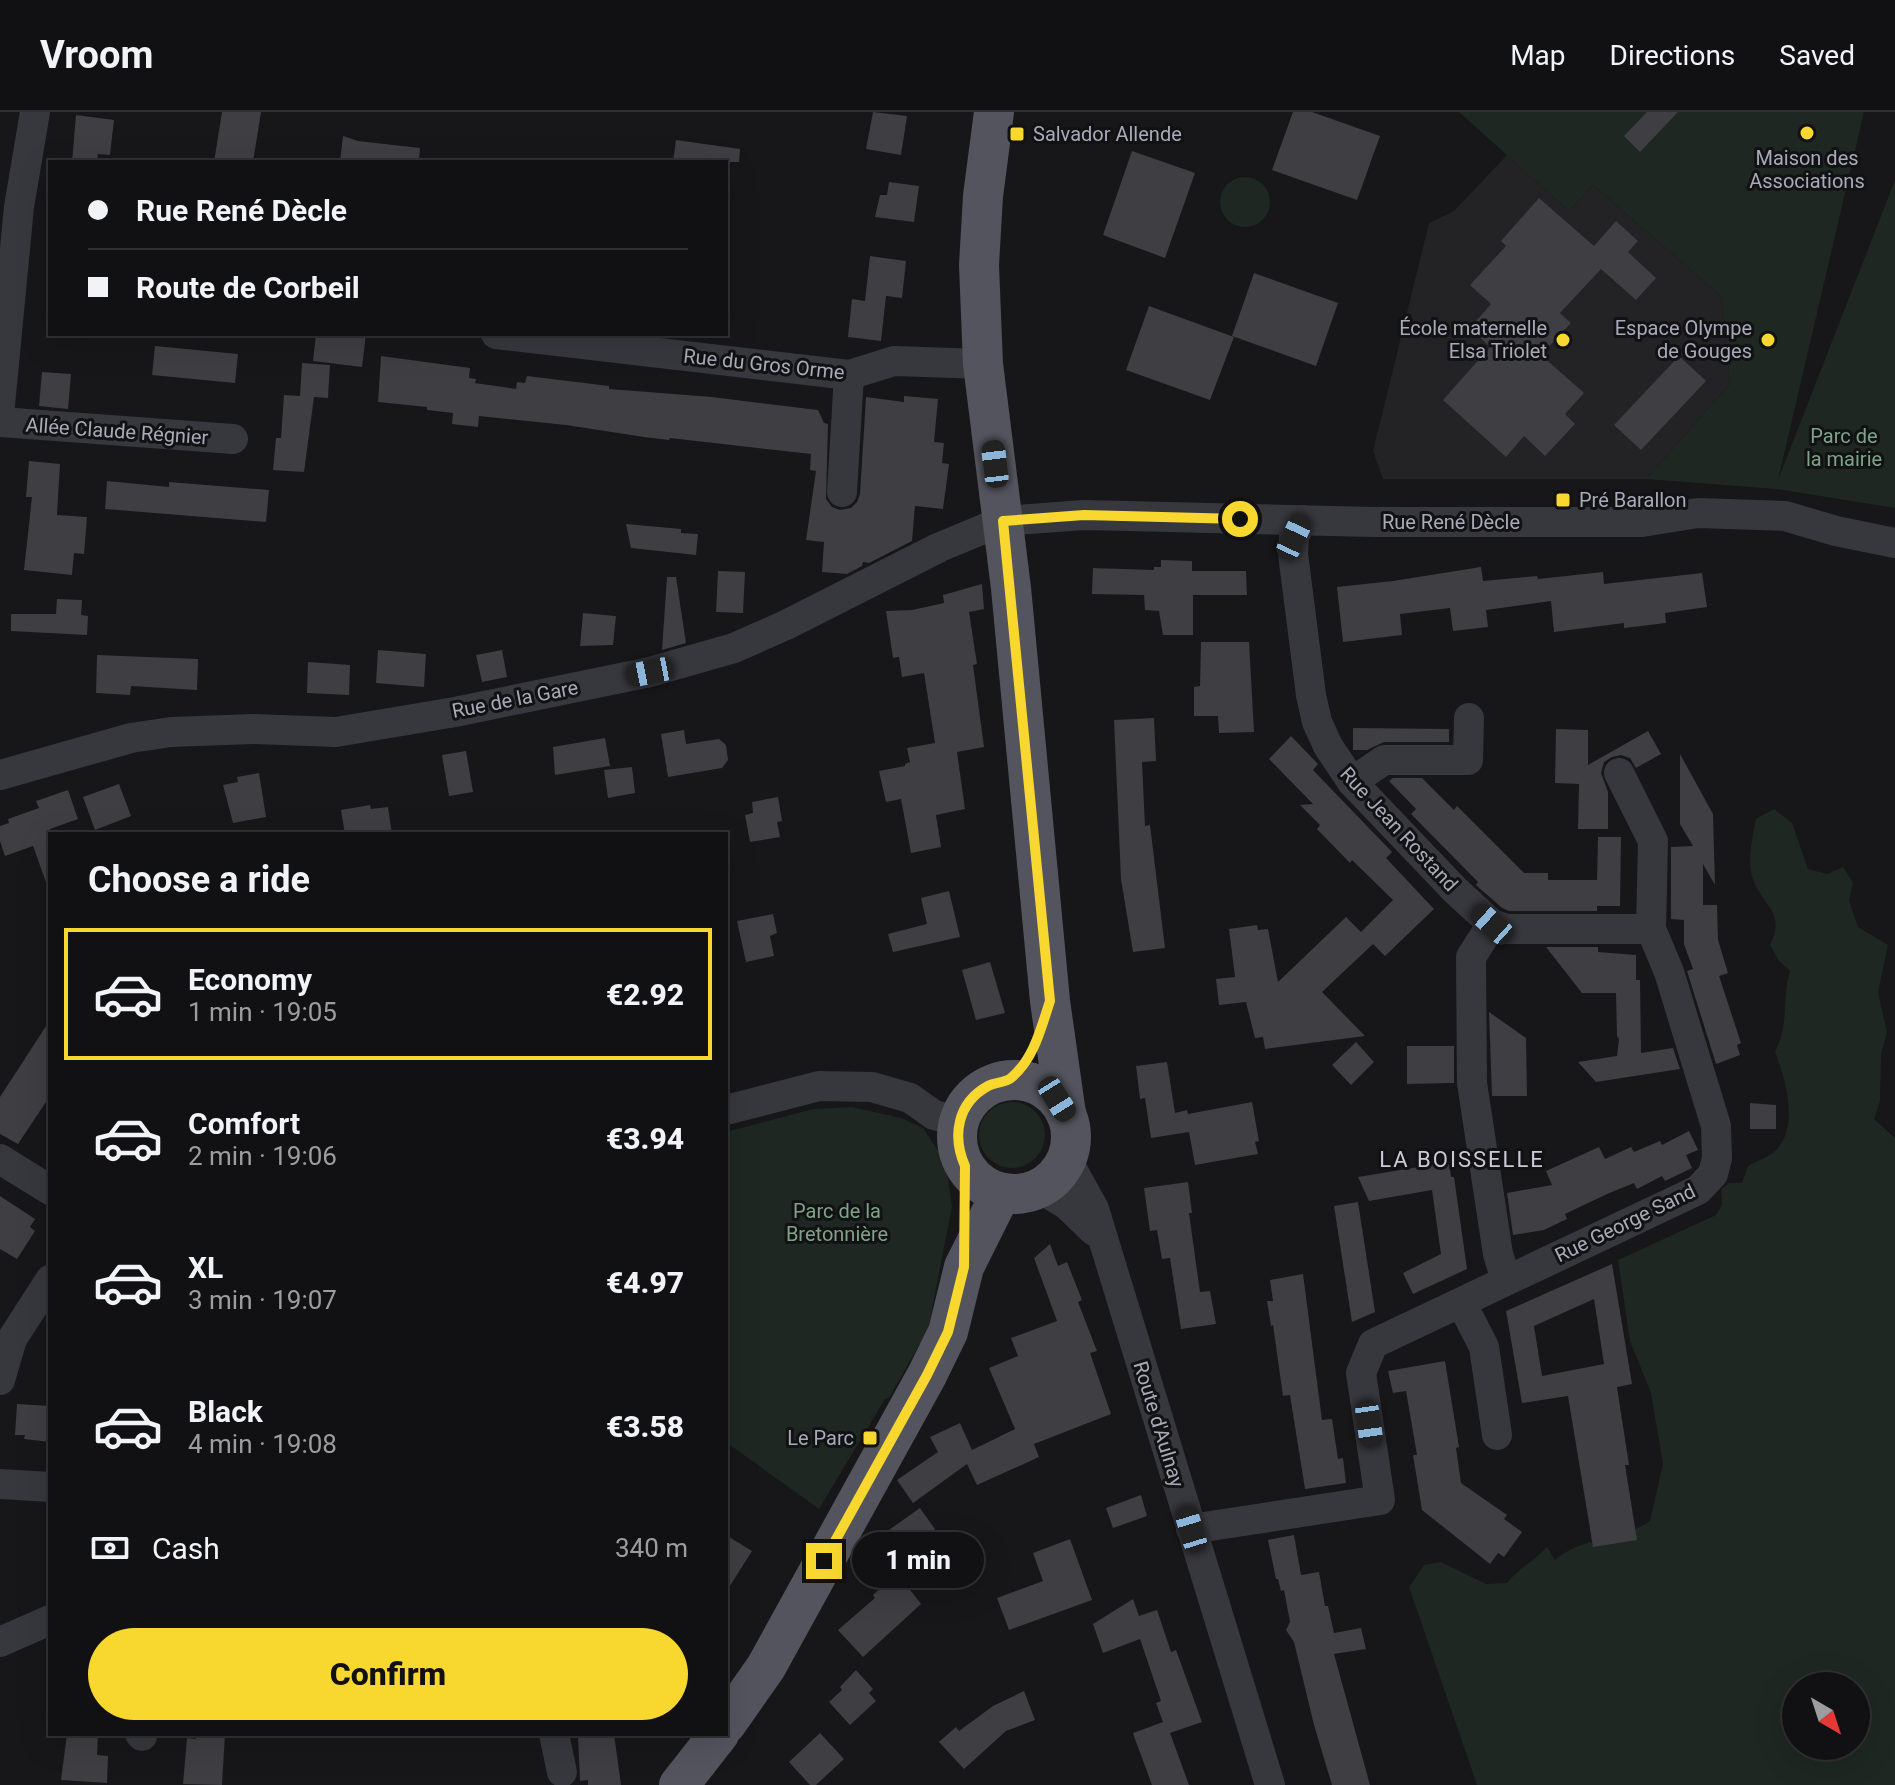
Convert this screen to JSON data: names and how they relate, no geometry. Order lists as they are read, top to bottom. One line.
{"streets":{"street":["Rue du Gros Orme","Allée Claude Régnier","Rue René Dècle","Rue de la Gare","Rue Jean Rostand","Rue George Sand","Route d'Aulnay"]},"crossings":[["Rue René Dècle","Rue de la Gare"],["Rue René Dècle","Rue Jean Rostand"],["Rue George Sand","Route d'Aulnay"]],"districts":["LA BOISSELLE"],"parks":["Parc de la mairie","Parc de la Bretonnière"],"places":{"other":["Maison des Associations","École maternelle Elsa Triolet","Espace Olympe de Gouges"],"transit":["Salvador Allende","Pré Barallon","Le Parc"]},"north":"bottom right","page":{"header":"Vroom","nav":["Map","Directions","Saved"],"banner":["Rue René Dècle","Route de Corbeil"],"heading":"Choose a ride","list":[{"name":"Economy","note":"1 min · 19:05","value":"€2.92"},{"name":"Comfort","note":"2 min · 19:06","value":"€3.94"},{"name":"XL","note":"3 min · 19:07","value":"€4.97"},{"name":"Black","note":"4 min · 19:08","value":"€3.58"}],"pay":["Cash","340 m"],"bubble":"1 min","buttons":"Confirm"}}
